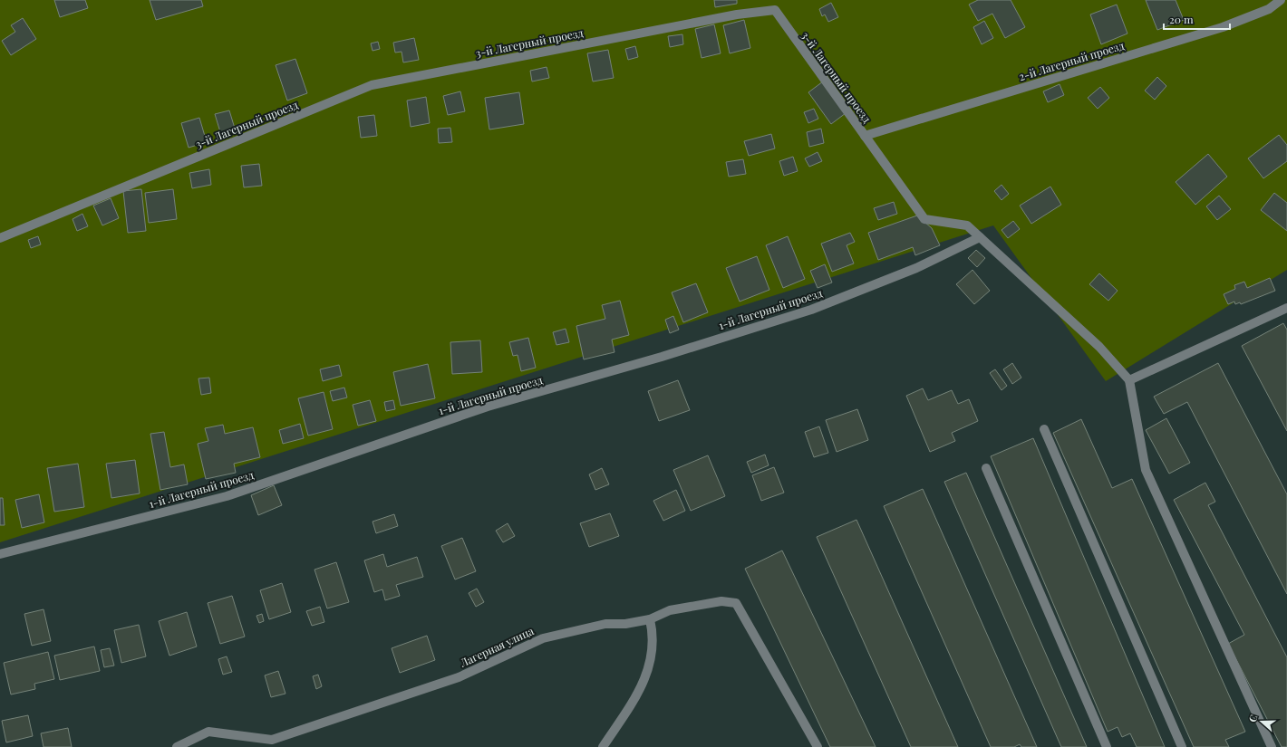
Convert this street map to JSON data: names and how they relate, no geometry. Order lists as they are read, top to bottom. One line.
{"streets":{"street":["3-й Лагерный проезд","2-й Лагерный проезд","1-й Лагерный проезд","Лагерная улица"]},"crossings":[["3-й Лагерный проезд","2-й Лагерный проезд"],["3-й Лагерный проезд","1-й Лагерный проезд"]],"scale_bar":"20 m","north":"left"}
